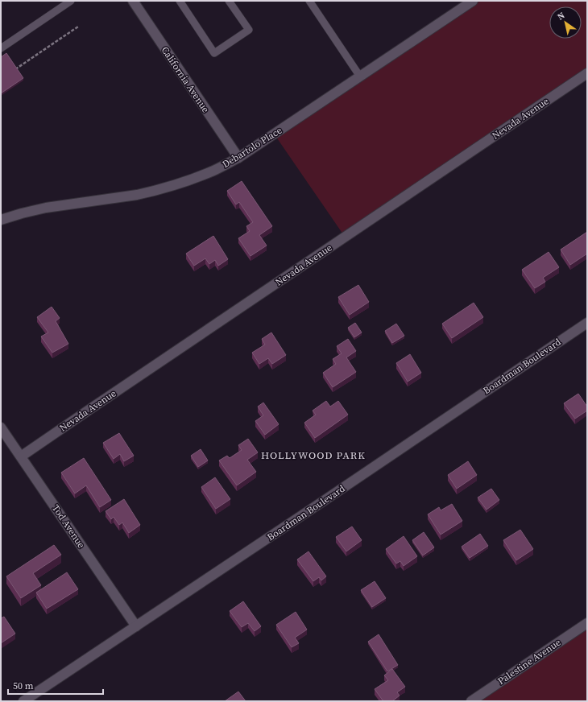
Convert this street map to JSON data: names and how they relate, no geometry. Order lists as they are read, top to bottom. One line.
{"streets":{"street":["California Avenue","Nevada Avenue","Debartolo Place","Boardman Boulevard","Tod Avenue","Palestine Avenue"]},"crossings":[["California Avenue","Debartolo Place"],["Nevada Avenue","Tod Avenue"],["Boardman Boulevard","Tod Avenue"]],"districts":["HOLLYWOOD PARK"],"scale_bar":"50 m","north":"top left"}
